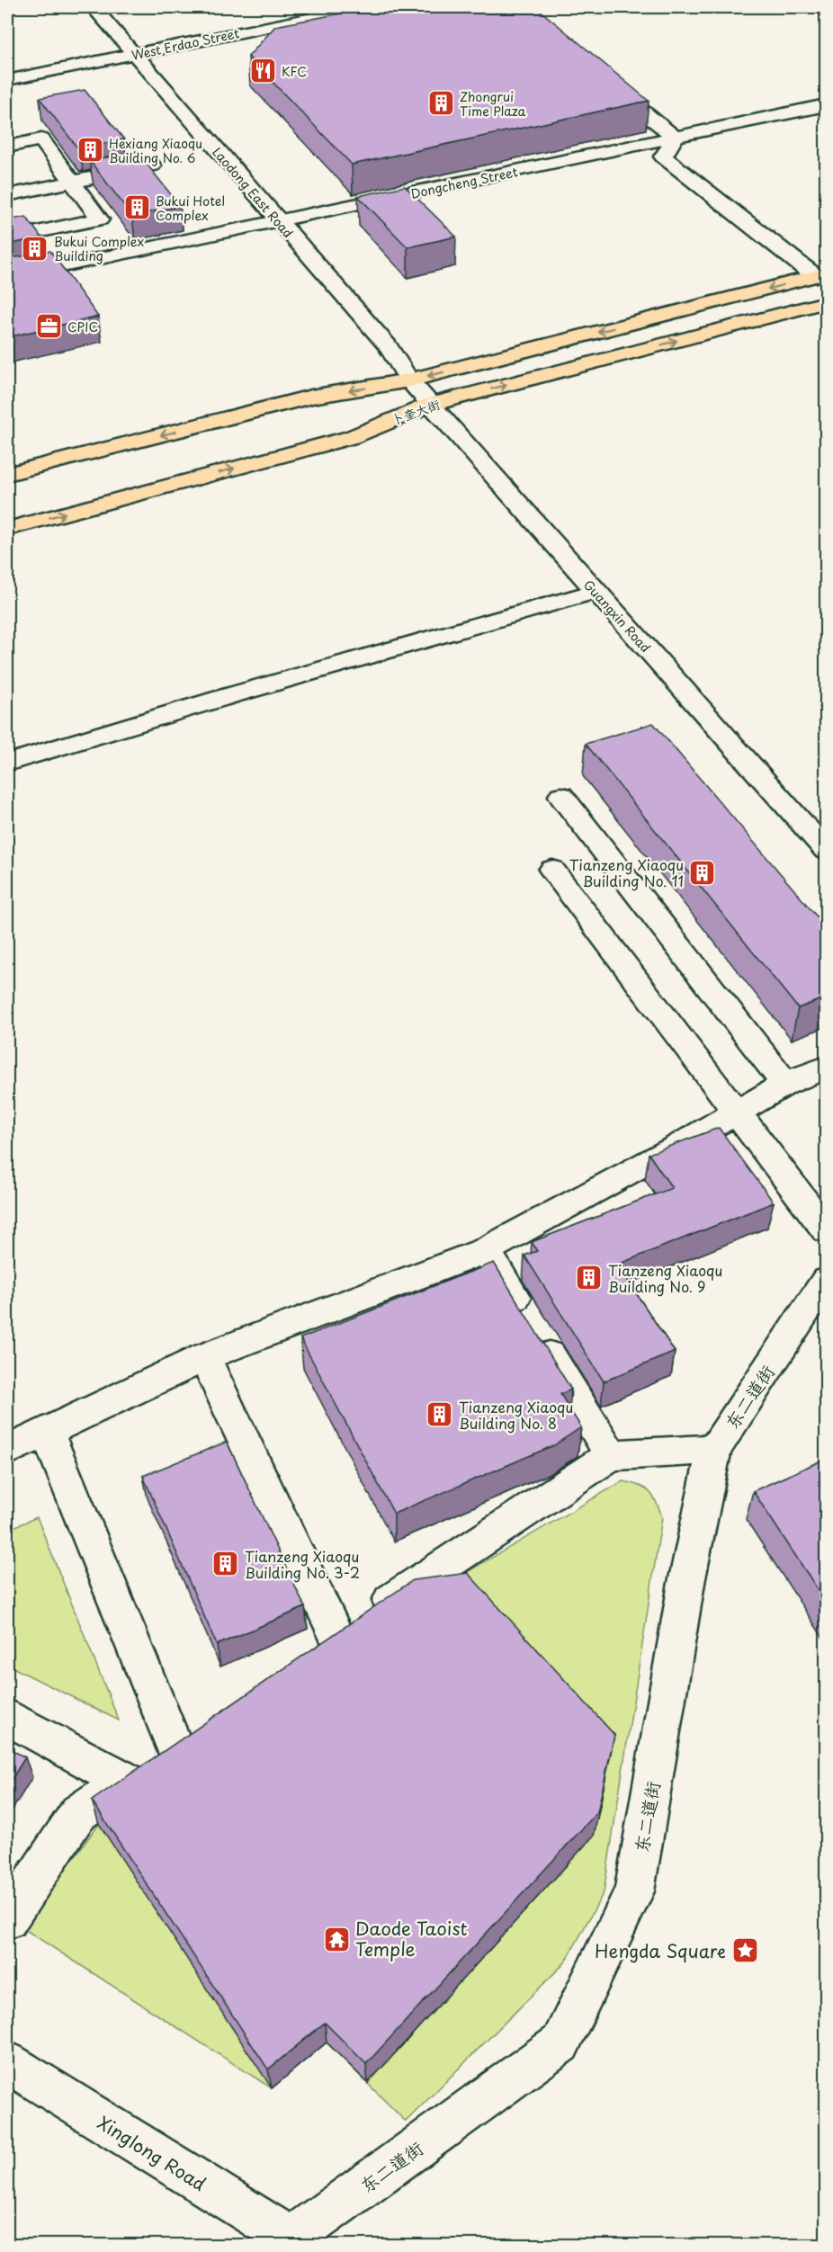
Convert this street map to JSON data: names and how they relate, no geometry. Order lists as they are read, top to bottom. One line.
{"streets":{"main road":["卜奎大街"],"street":["West Erdao Street","Dongcheng Street","Laodong East Road","Guangxin Road","东二道街","Xinglong Road"]},"crossings":[["West Erdao Street","Laodong East Road"],["Dongcheng Street","Laodong East Road"],["Laodong East Road","卜奎大街"],["Laodong East Road","Guangxin Road"],["卜奎大街","Guangxin Road"],["东二道街","Xinglong Road"]],"places":{"restaurant":["KFC"],"building":["Zhongrui Time Plaza","Hexiang Xiaoqu Building No. 6","Bukui Hotel Complex","Bukui Complex Building","Tianzeng Xiaoqu Building No. 11","Tianzeng Xiaoqu Building No. 9","Tianzeng Xiaoqu Building No. 8","Tianzeng Xiaoqu Building No. 3-2"],"office":["CPIC"],"temple":["Daode Taoist Temple"],"place":["Hengda Square"]}}
